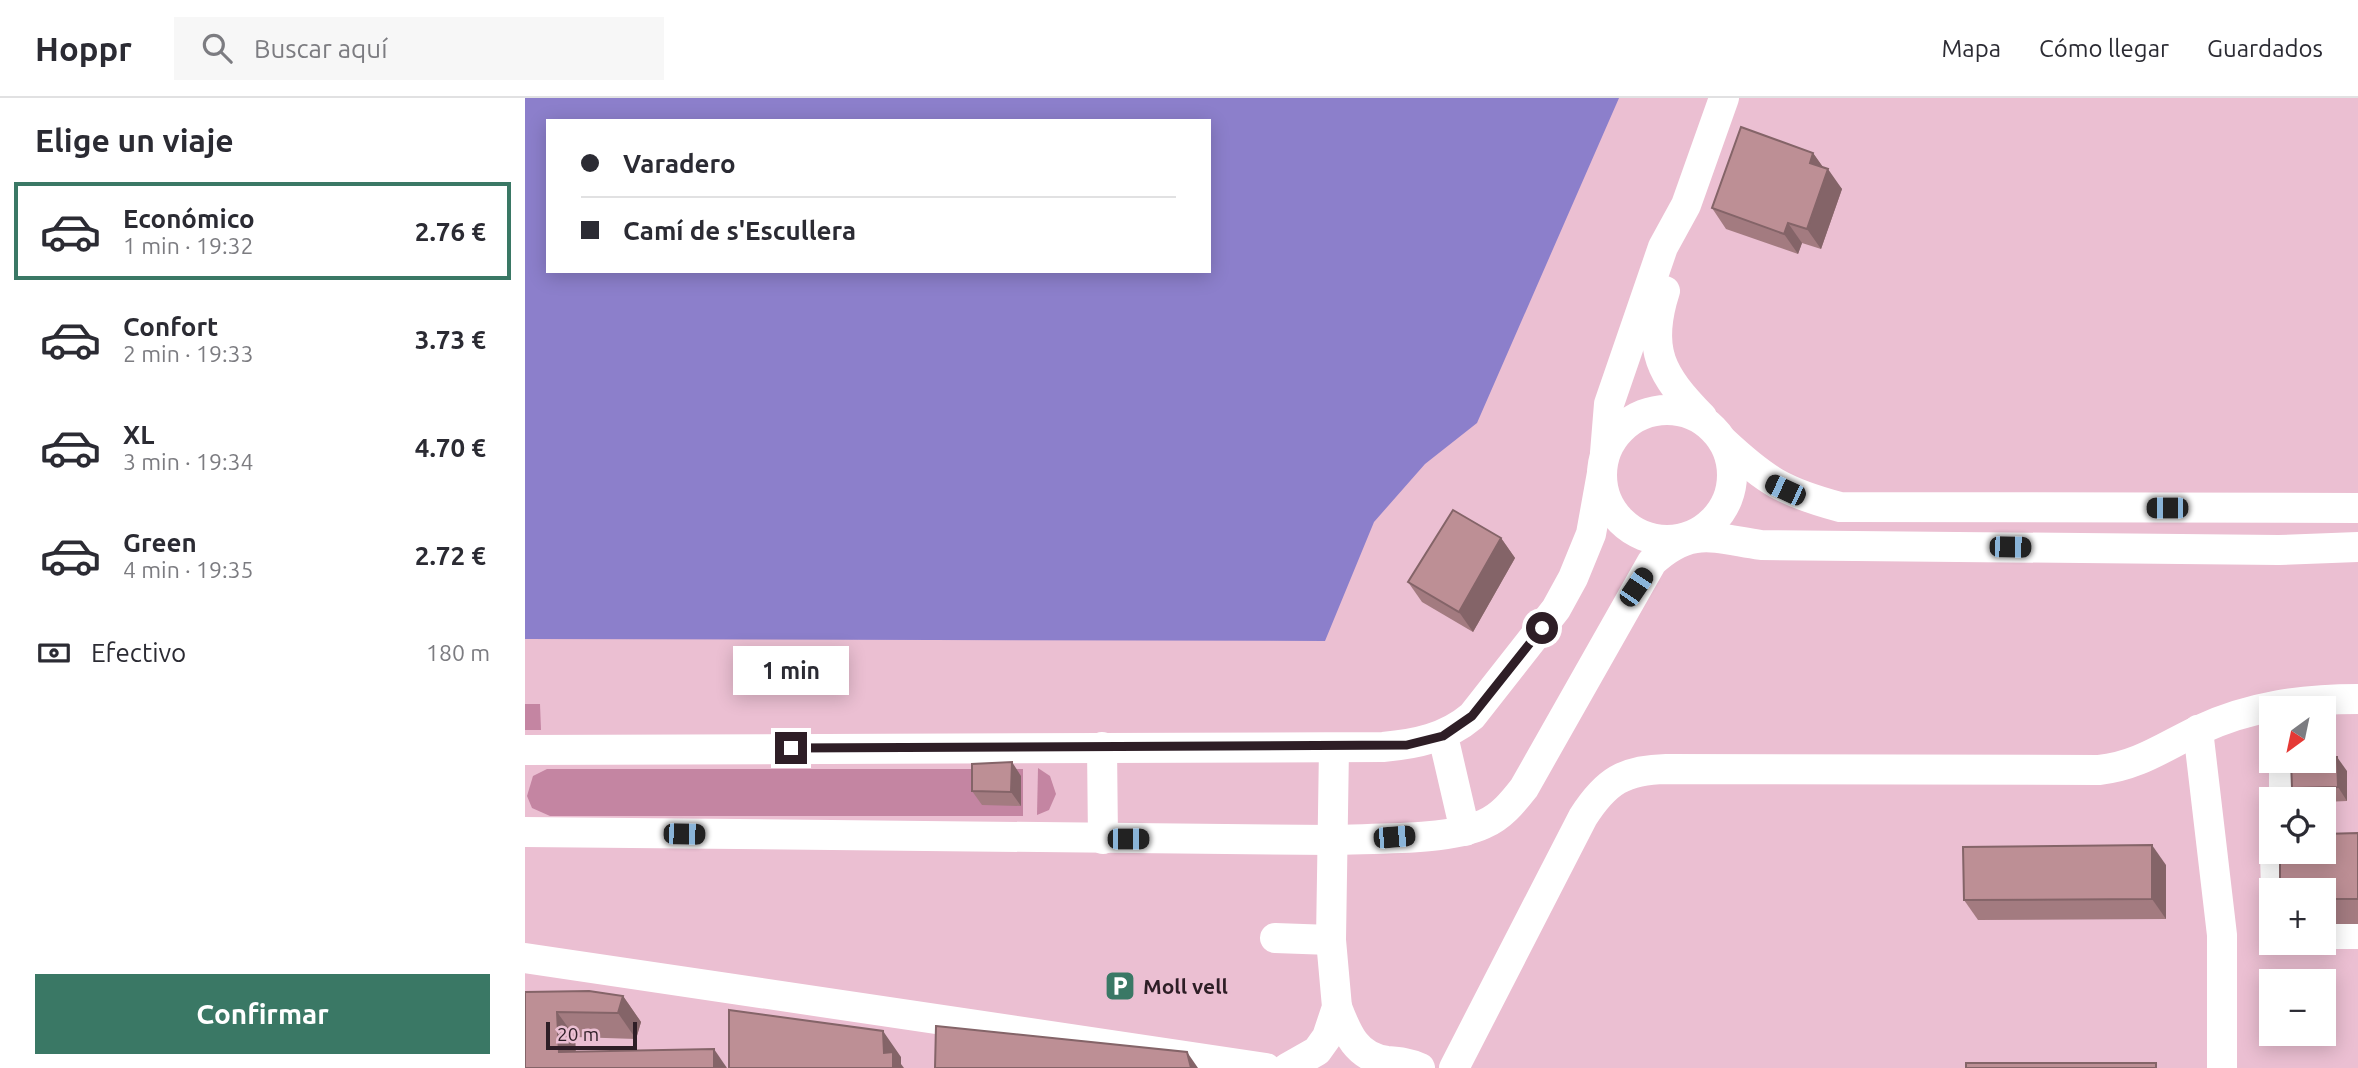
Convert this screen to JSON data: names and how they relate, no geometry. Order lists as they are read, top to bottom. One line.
{"places":{"parking":["Moll vell"]},"scale_bar":"20 m","north":"bottom left","page":{"header":"Hoppr","search":"Buscar aquí","nav":["Mapa","Cómo llegar","Guardados"],"heading":"Elige un viaje","banner":["Varadero","Camí de s'Escullera"],"list":[{"name":"Económico","note":"1 min · 19:32","value":"2.76 €"},{"name":"Confort","note":"2 min · 19:33","value":"3.73 €"},{"name":"XL","note":"3 min · 19:34","value":"4.70 €"},{"name":"Green","note":"4 min · 19:35","value":"2.72 €"}],"pay":["Efectivo","180 m"],"bubble":"1 min","map_buttons":["+","−"],"buttons":"Confirmar","scale":"20 m"}}
